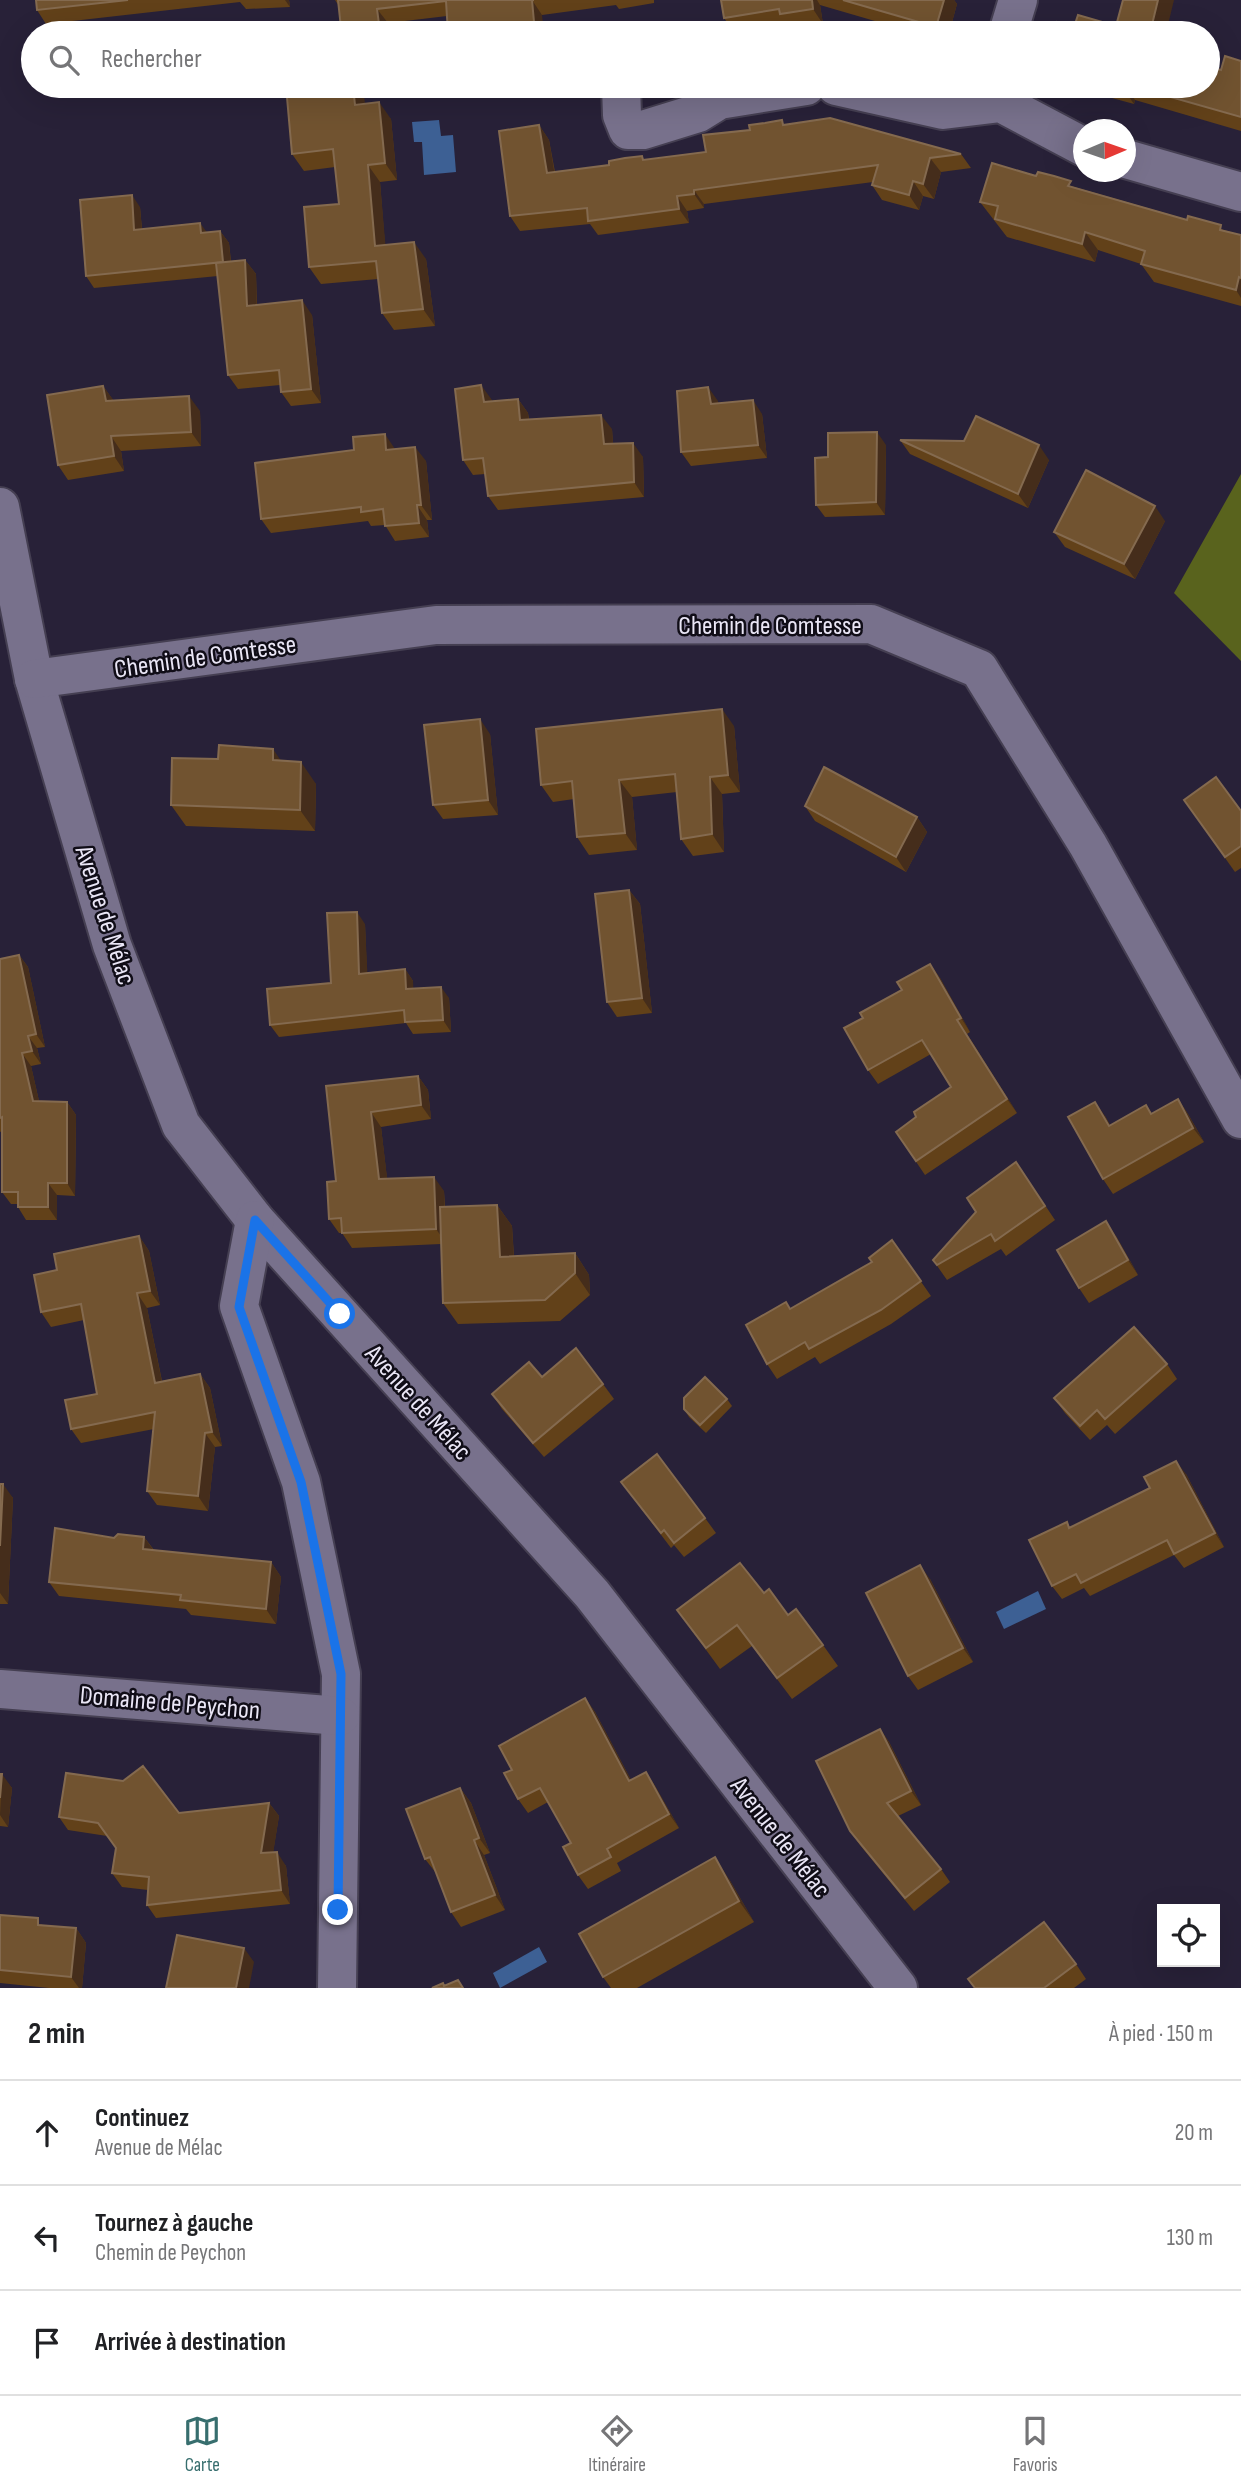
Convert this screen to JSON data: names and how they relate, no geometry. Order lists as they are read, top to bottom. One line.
{"streets":{"street":["Chemin de Comtesse","Avenue de Mélac","Domaine de Peychon"]},"crossings":[["Chemin de Comtesse","Avenue de Mélac"]],"north":"right","page":{"search":"Rechercher","heading":["2 min","À pied · 150 m"],"list":[["Continuez","Avenue de Mélac","20 m"],["Tournez à gauche","Chemin de Peychon","130 m"],"Arrivée à destination"],"nav":["Carte","Itinéraire","Favoris"]}}
